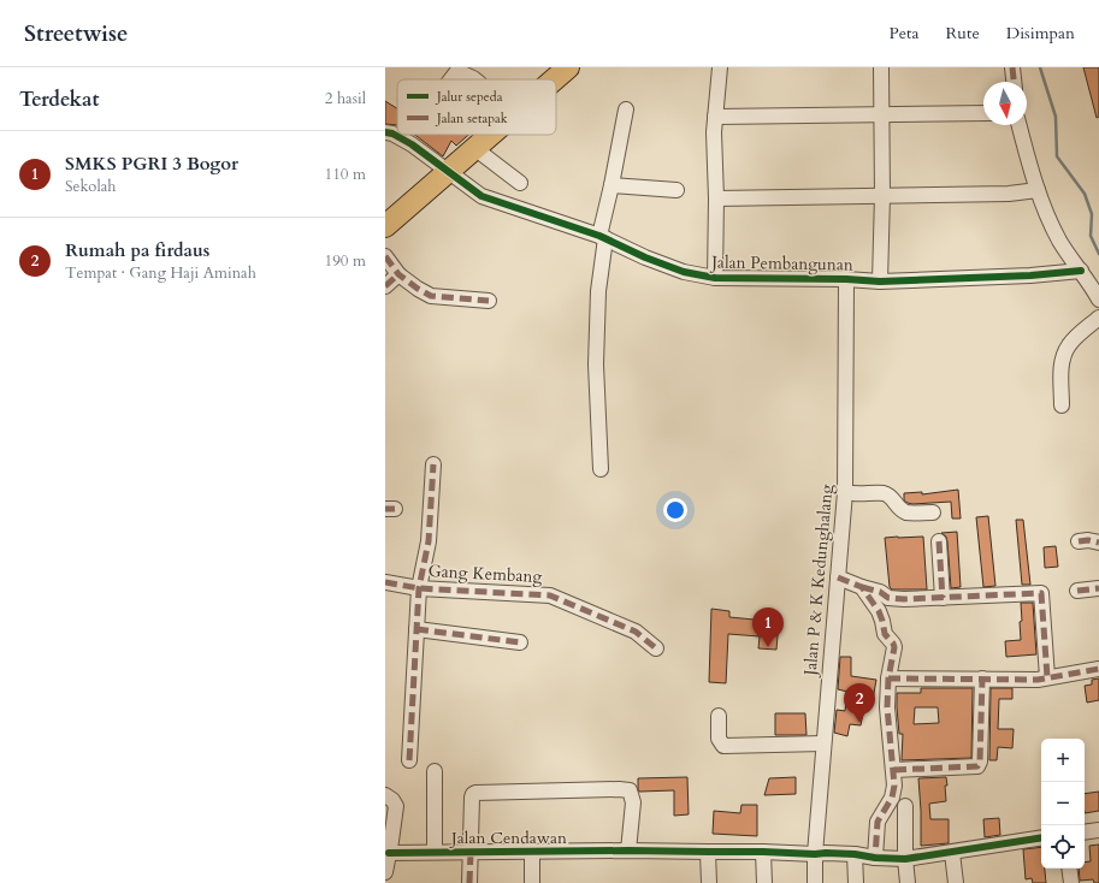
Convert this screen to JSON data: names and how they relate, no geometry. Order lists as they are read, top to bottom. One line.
{"streets":{"street":["Jalan Pembangunan","Gang Kembang","Jalan P & K Kedunghalang","Jalan Cendawan"]},"crossings":[["Jalan Pembangunan","Jalan P & K Kedunghalang"],["Jalan P & K Kedunghalang","Jalan Cendawan"]],"legend":["Jalur sepeda","Jalan setapak"],"north":"bottom","page":{"header":"Streetwise","nav":["Peta","Rute","Disimpan"],"heading":["Terdekat","2 hasil"],"list":[{"mark":"1","name":"SMKS PGRI 3 Bogor","note":"Sekolah","value":"110 m"},{"mark":"2","name":"Rumah pa firdaus","note":"Tempat · Gang Haji Aminah","value":"190 m"}],"pins":["1","2"],"map_buttons":["+","−"]}}
